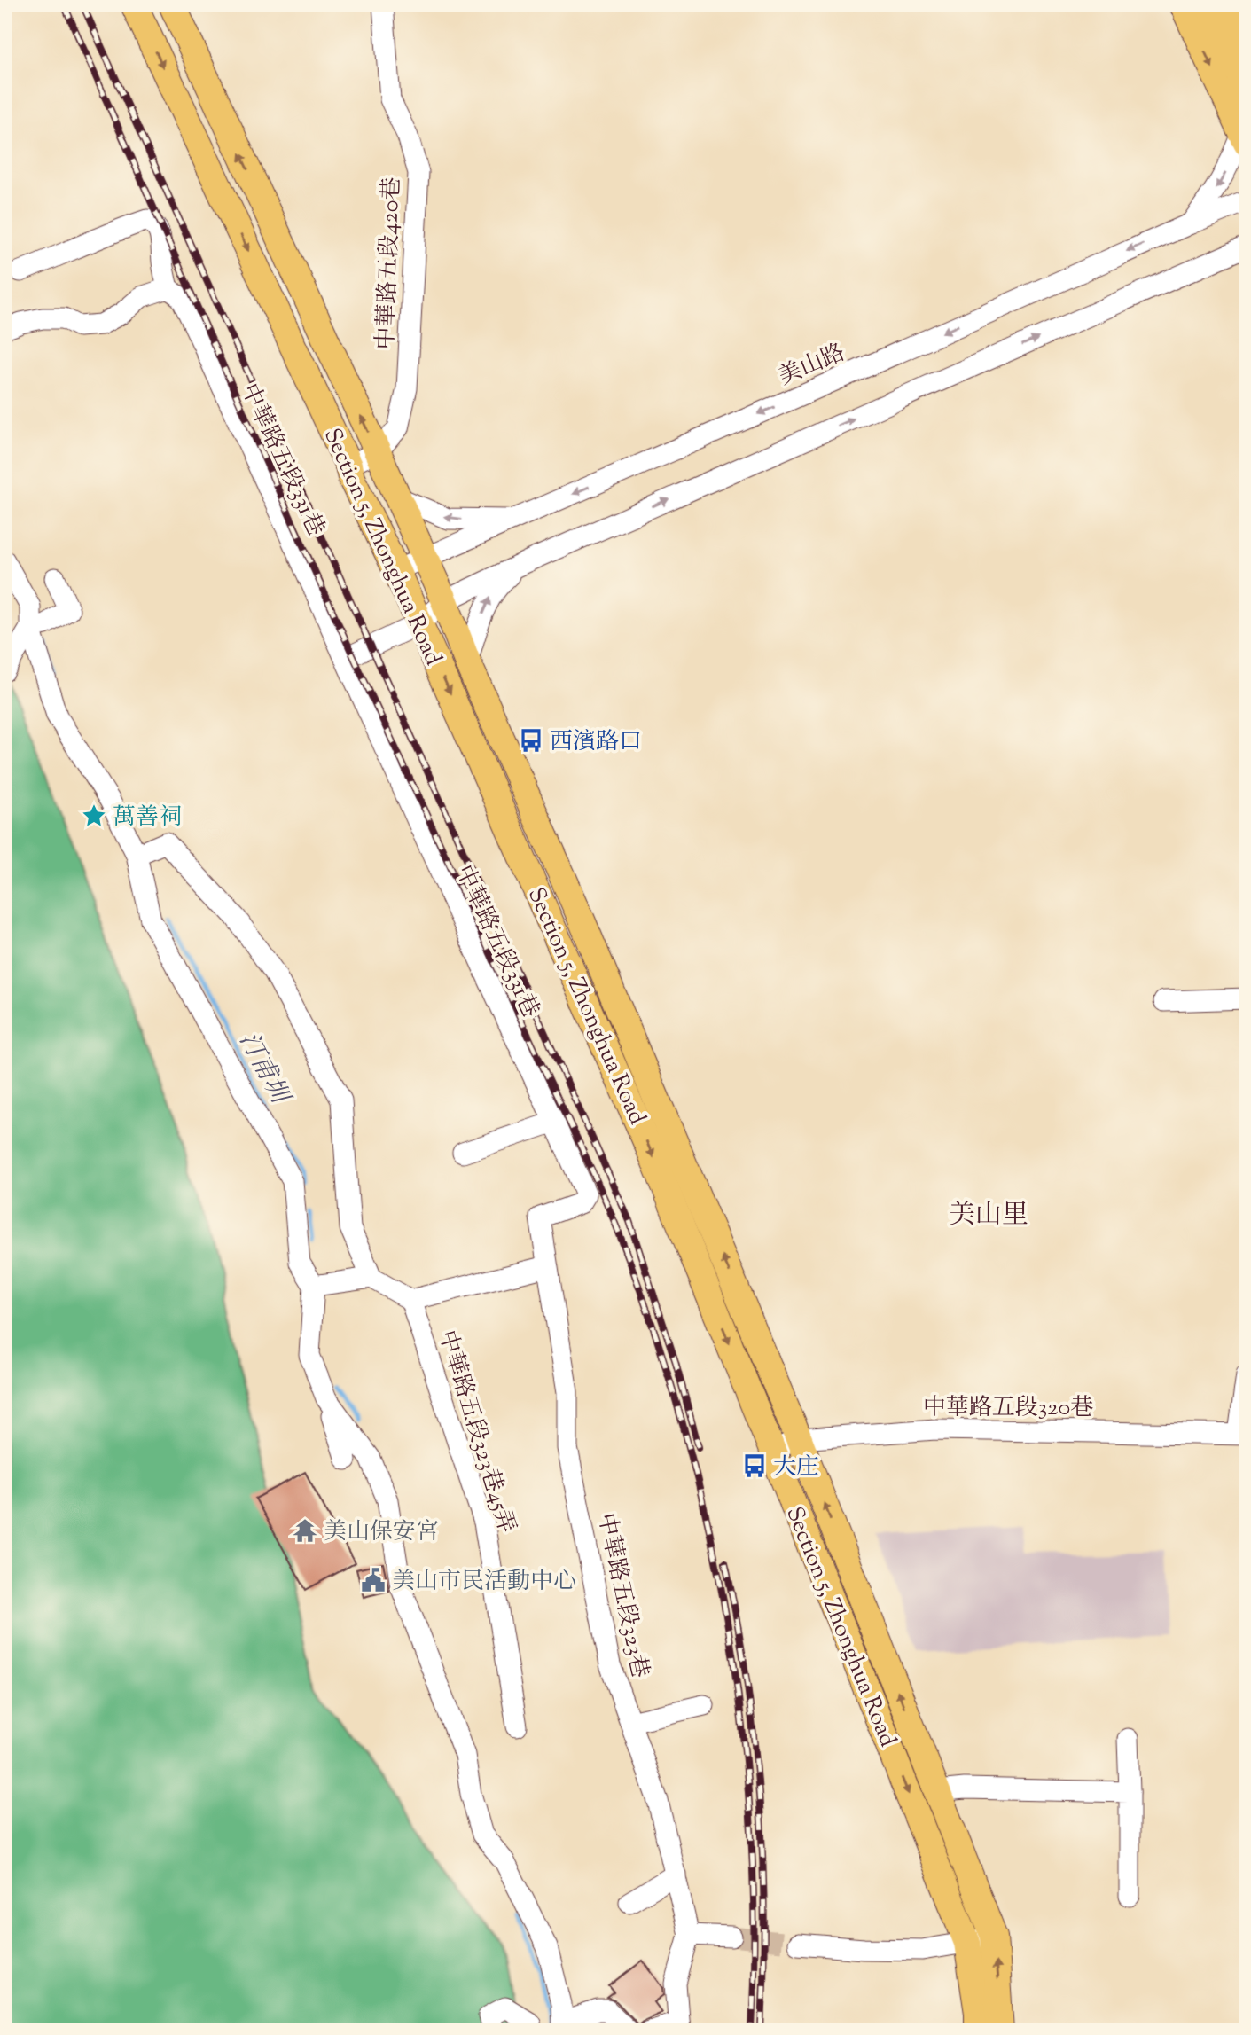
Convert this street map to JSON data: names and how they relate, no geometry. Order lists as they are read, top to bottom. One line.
{"streets":{"main road":["Section 5, Zhonghua Road"],"street":["中華路五段420巷","美山路","中華路五段331巷","中華路五段320巷","中華路五段323巷45弄","中華路五段323巷"]},"crossings":[["中華路五段420巷","Section 5, Zhonghua Road"],["美山路","Section 5, Zhonghua Road"],["中華路五段331巷","中華路五段323巷"],["Section 5, Zhonghua Road","中華路五段320巷"]],"districts":["美山里"],"water":["汀甫圳"],"places":{"bus stop":["西濱路口","大庄"],"place":["萬善祠"],"temple":["美山保安宮"],"public building":["美山市民活動中心"]}}
